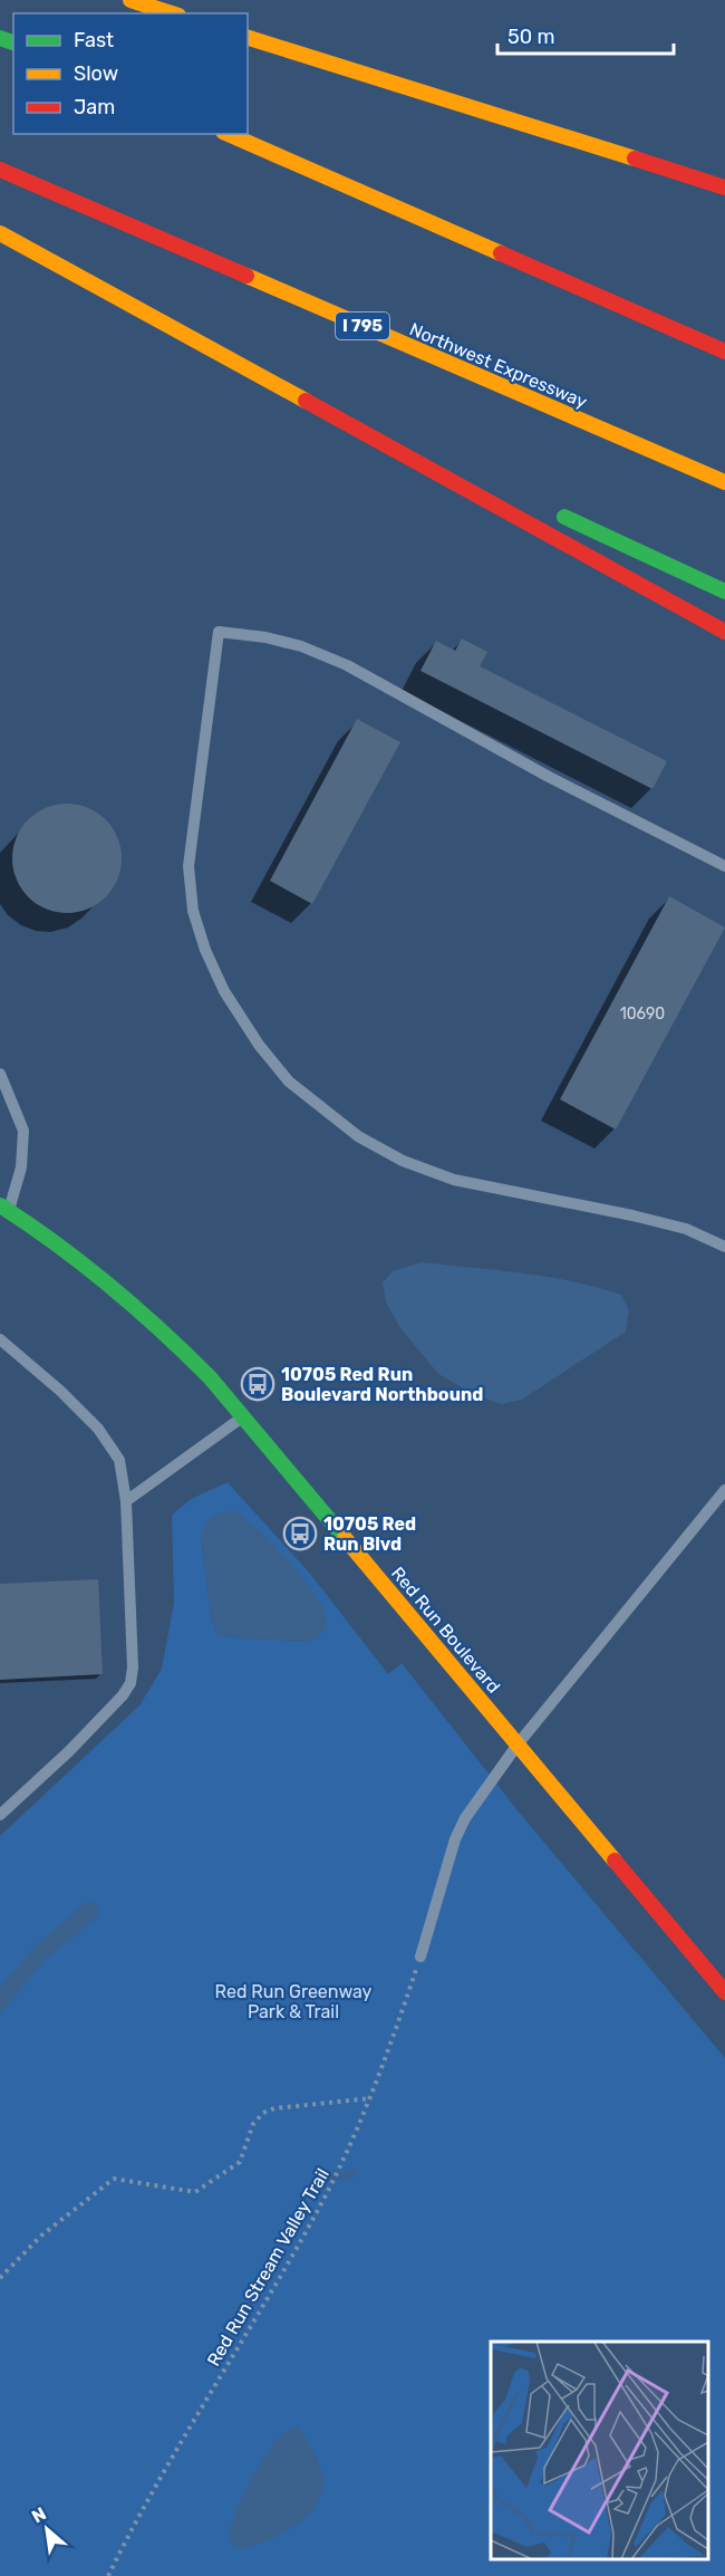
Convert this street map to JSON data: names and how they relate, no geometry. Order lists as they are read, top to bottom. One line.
{"streets":{"main road":["I 795","Northwest Expressway","Red Run Boulevard"],"path":["Red Run Stream Valley Trail"]},"parks":["Red Run Greenway Park & Trail"],"places":{"bus stop":["10705 Red Run Boulevard Northbound","10705 Red Run Blvd"]},"house_numbers":["10690"],"legend":["Fast","Slow","Jam"],"scale_bar":"50 m","north":"top left"}
